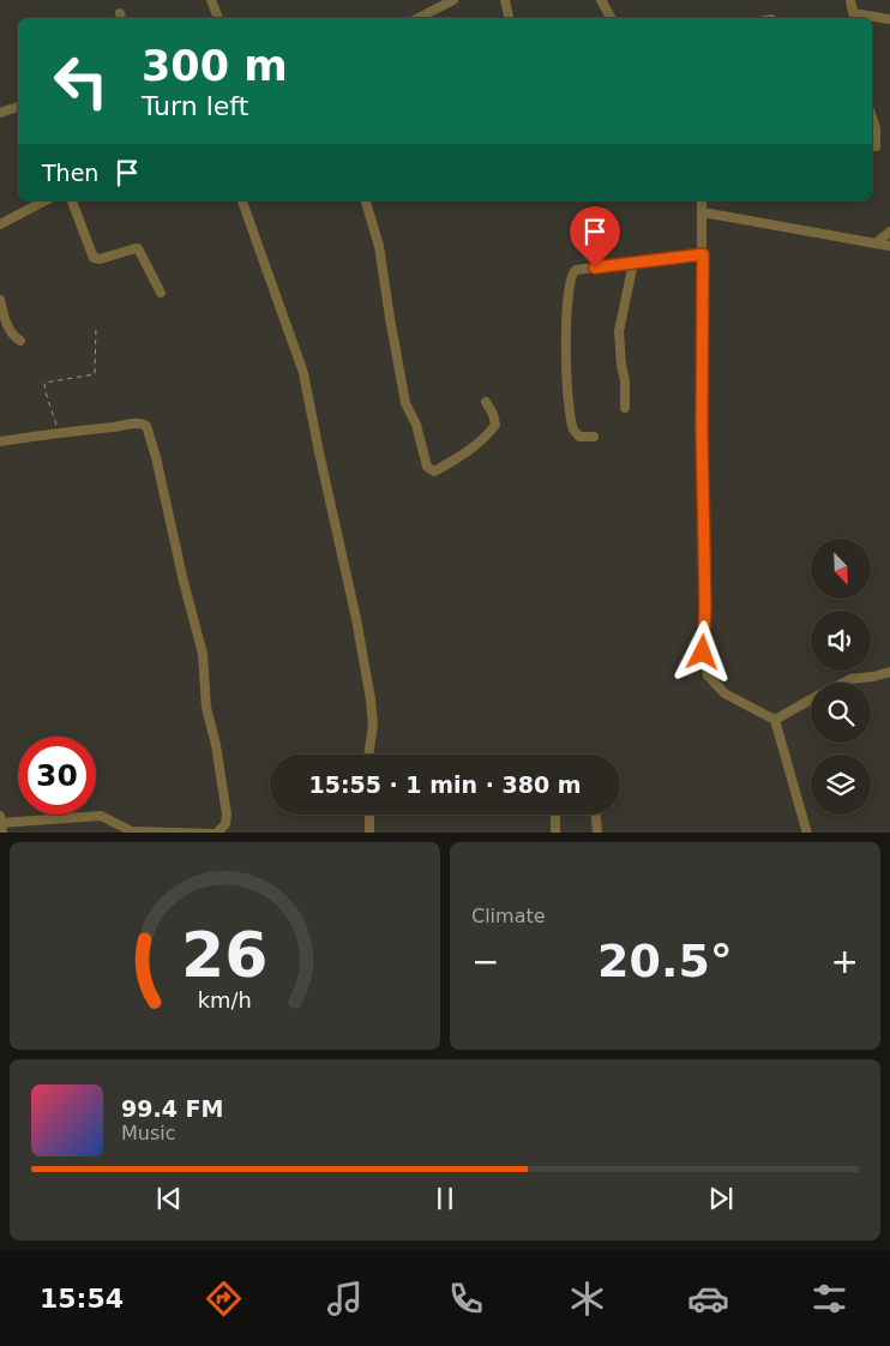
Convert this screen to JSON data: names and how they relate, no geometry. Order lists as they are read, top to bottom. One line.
{"north":"bottom right","page":{"turn":["300 m","Turn left"],"then":"Then","limit":"30","trip":"15:55 · 1 min · 380 m","tile":"Climate","heat":["−","20.5°","+"],"song":["99.4 FM","Music"],"tabs":"15:54","gauge":["26","km/h"]}}
